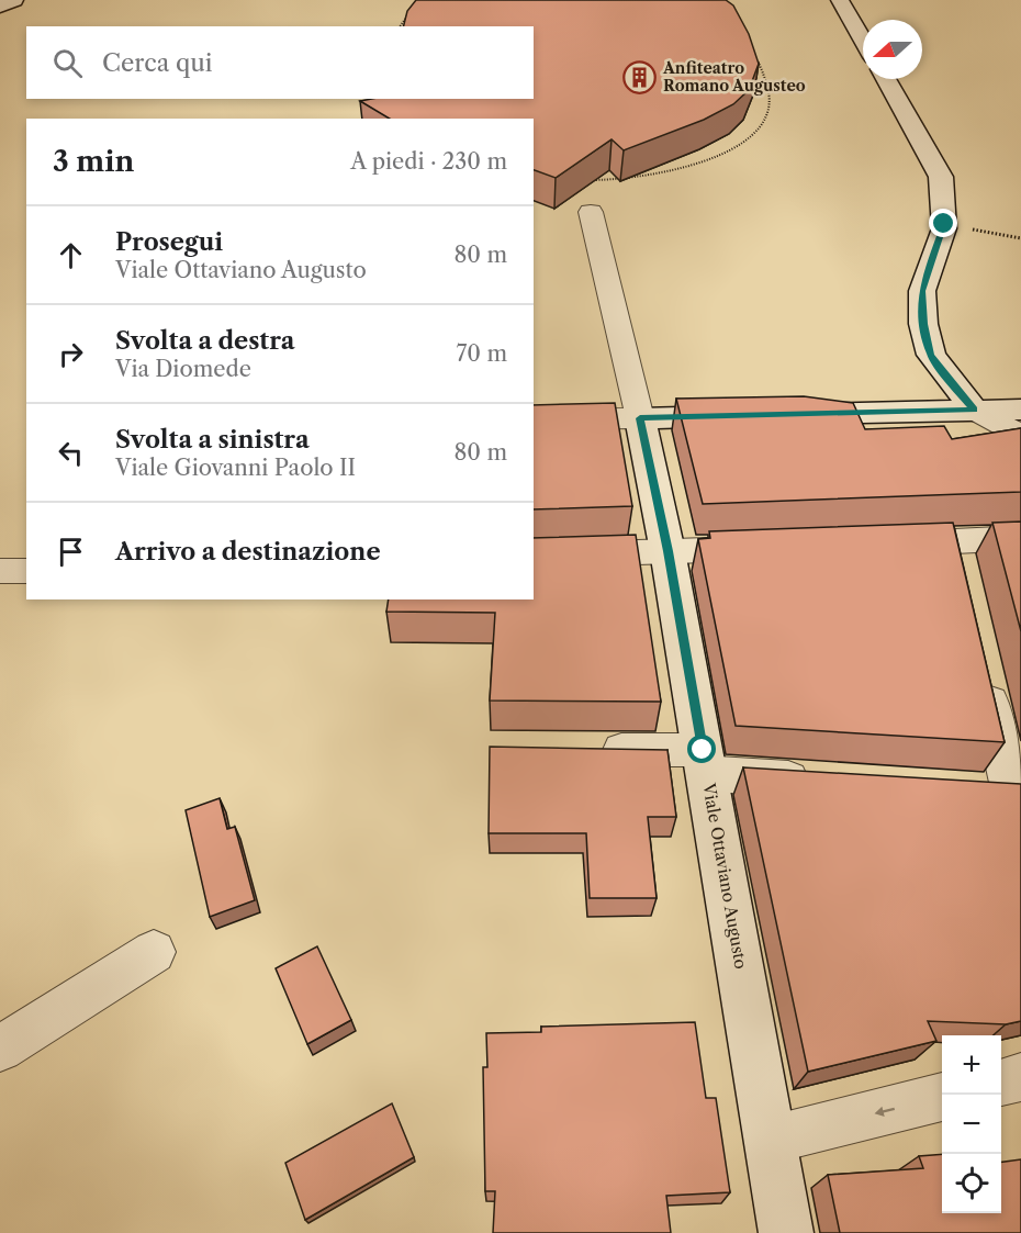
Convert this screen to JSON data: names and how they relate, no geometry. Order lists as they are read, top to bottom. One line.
{"streets":{"main road":["Viale Ottaviano Augusto"]},"places":{"building":["Anfiteatro Romano Augusteo"]},"north":"left","page":{"search":"Cerca qui","heading":["3 min","A piedi · 230 m"],"list":[["Prosegui","Viale Ottaviano Augusto","80 m"],["Svolta a destra","Via Diomede","70 m"],["Svolta a sinistra","Viale Giovanni Paolo II","80 m"],"Arrivo a destinazione"],"map_buttons":["+","−"]}}
